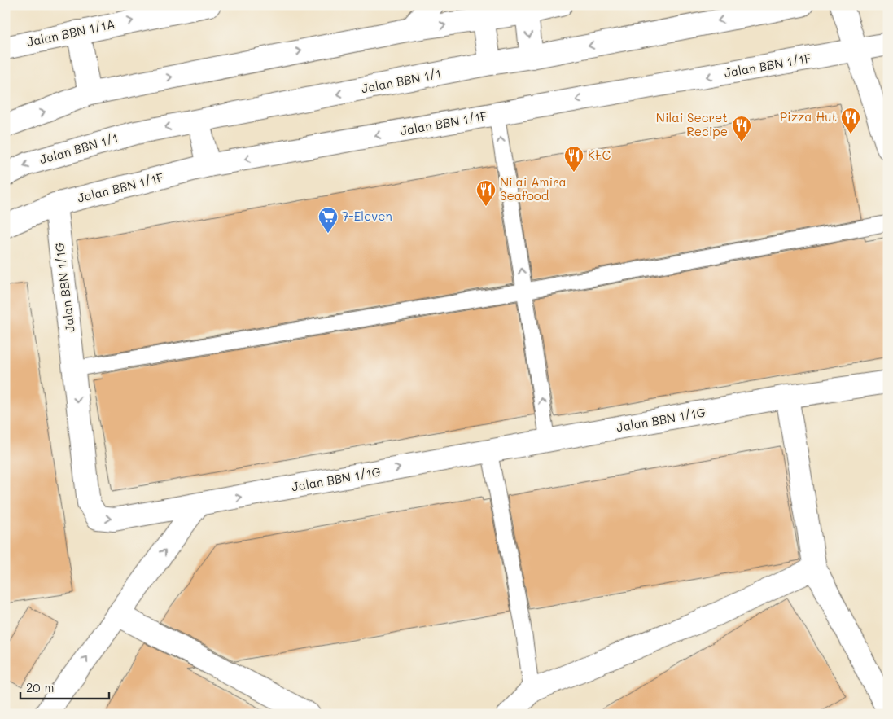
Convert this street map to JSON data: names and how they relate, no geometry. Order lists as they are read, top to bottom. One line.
{"streets":{"street":["Jalan BBN 1/1A","Jalan BBN 1/1F","Jalan BBN 1/1","Jalan BBN 1/1G"]},"crossings":[["Jalan BBN 1/1F","Jalan BBN 1/1G"]],"places":{"restaurant":["Pizza Hut","Nilai Secret Recipe","KFC","Nilai Amira Seafood"],"supermarket":["7-Eleven"]},"scale_bar":"20 m"}
